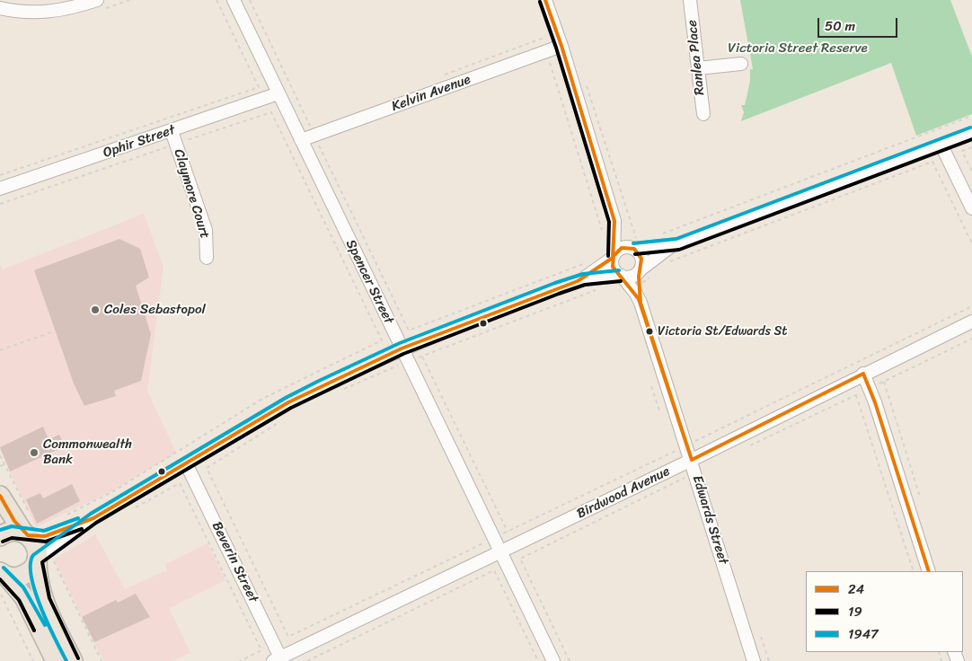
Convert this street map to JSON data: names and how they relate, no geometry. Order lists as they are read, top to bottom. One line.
{"streets":{"street":["Ranlea Place","Kelvin Avenue","Ophir Street","Claymore Court","Spencer Street","Birdwood Avenue","Edwards Street","Beverin Street"]},"crossings":[["Kelvin Avenue","Spencer Street"],["Ophir Street","Claymore Court"],["Ophir Street","Spencer Street"],["Spencer Street","Birdwood Avenue"],["Birdwood Avenue","Edwards Street"],["Birdwood Avenue","Beverin Street"]],"parks":["Victoria Street Reserve"],"places":["Coles Sebastopol","Victoria St/Edwards St","Commonwealth Bank"],"lines":["transit line 24","transit line 19","transit line 1947"],"legend":["24","19","1947"],"scale_bar":"50 m"}
